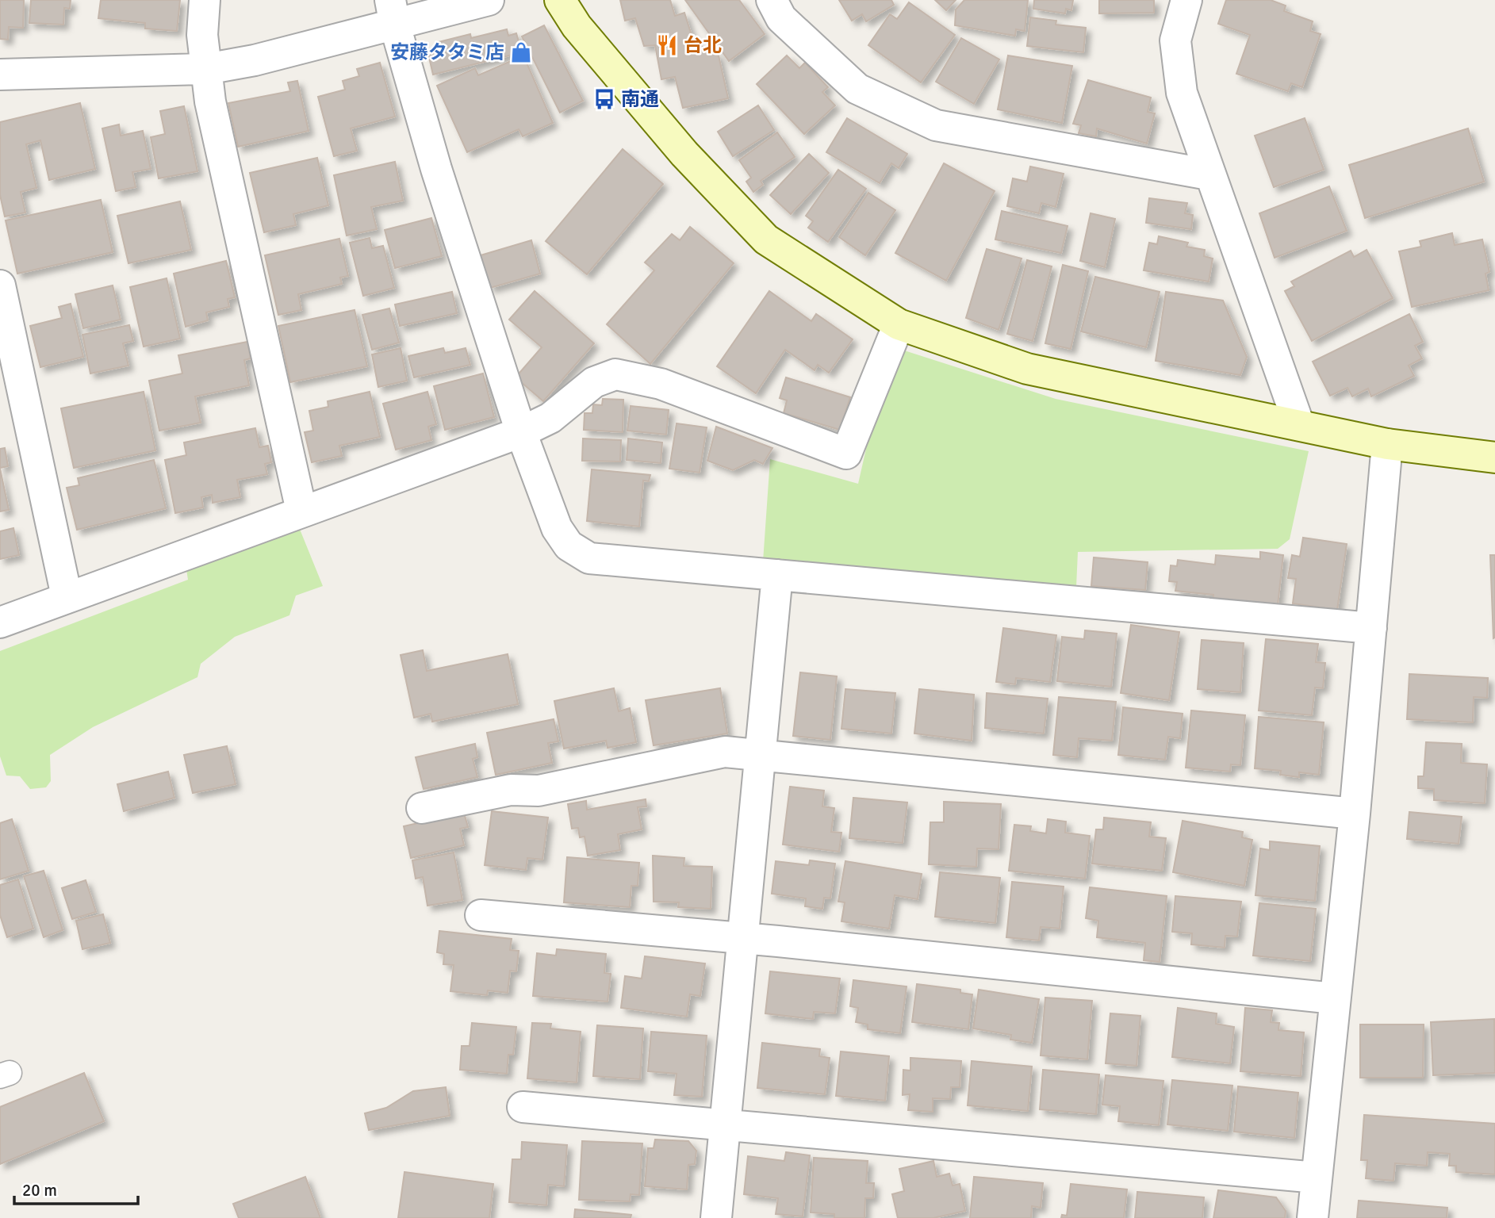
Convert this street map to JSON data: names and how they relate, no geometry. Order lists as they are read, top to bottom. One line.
{"places":{"restaurant":["台北"],"shop":["安藤タタミ店"],"bus stop":["南通"]},"scale_bar":"20 m"}
